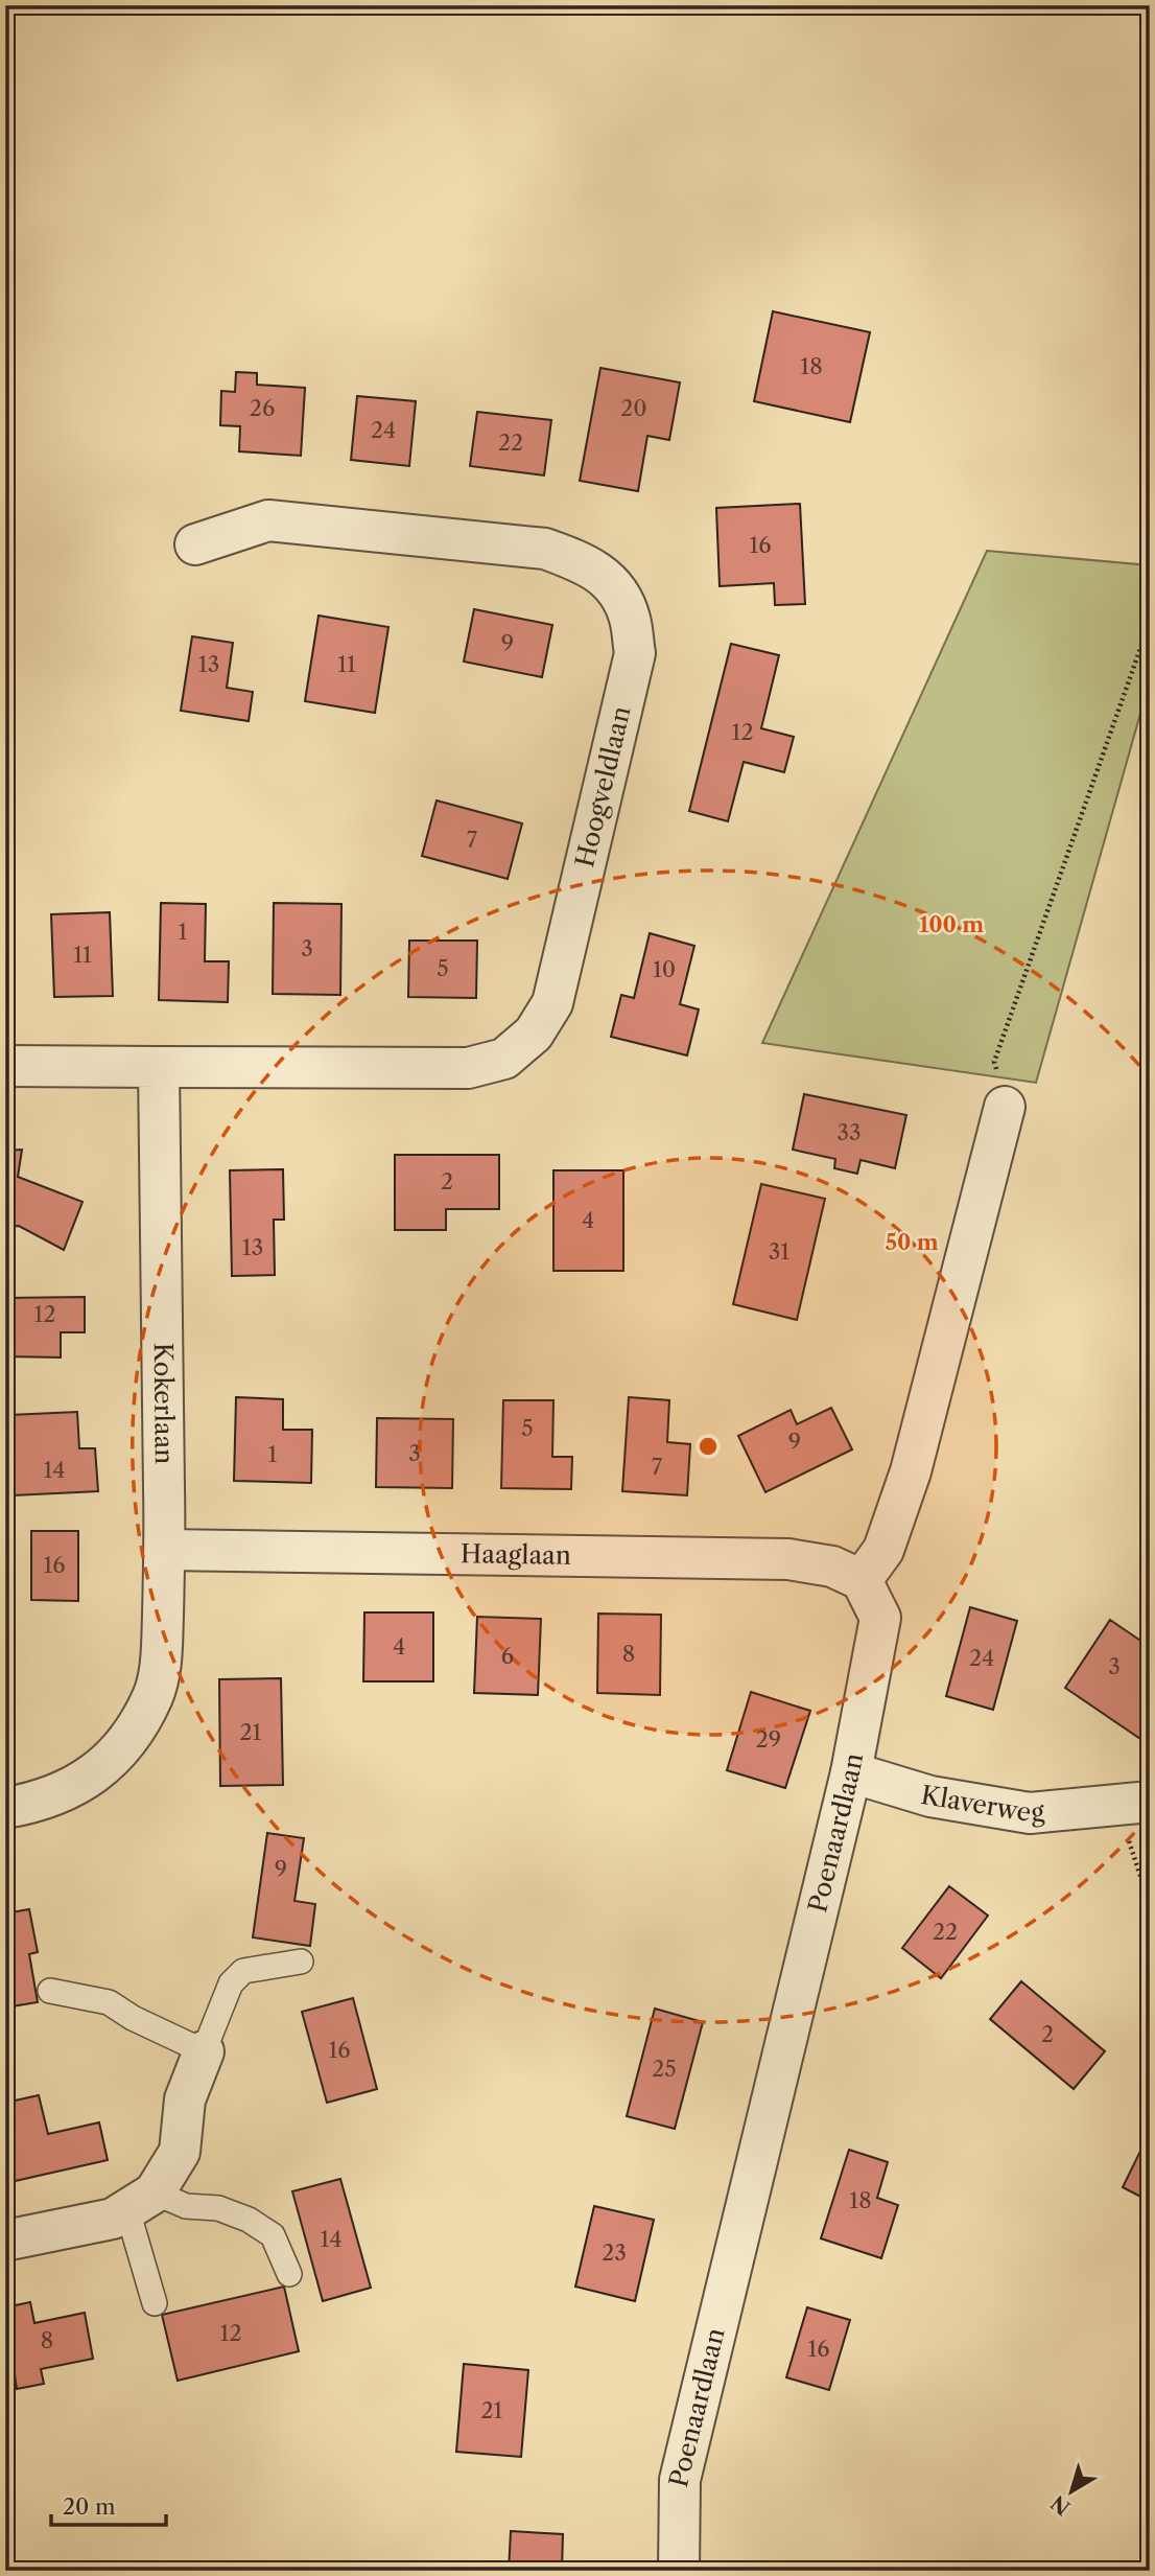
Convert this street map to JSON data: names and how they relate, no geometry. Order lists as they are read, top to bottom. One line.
{"streets":{"street":["Hoogveldlaan","Kokerlaan","Haaglaan","Klaverweg","Poenaardlaan"]},"crossings":[["Hoogveldlaan","Kokerlaan"],["Kokerlaan","Haaglaan"],["Haaglaan","Poenaardlaan"],["Klaverweg","Poenaardlaan"]],"house_numbers":["18","26","20","24","22","16","9","13","11","12","7","1","3","11","5","10","33","2","4","13","31","12","5","9","3","1","7","14","16","4","8","6","24","3","21","29","9","22","2","16","25","18","14","23","12","8","16","21"],"scale_bar":"20 m","north":"bottom left","rings":["100 m","50 m"]}
